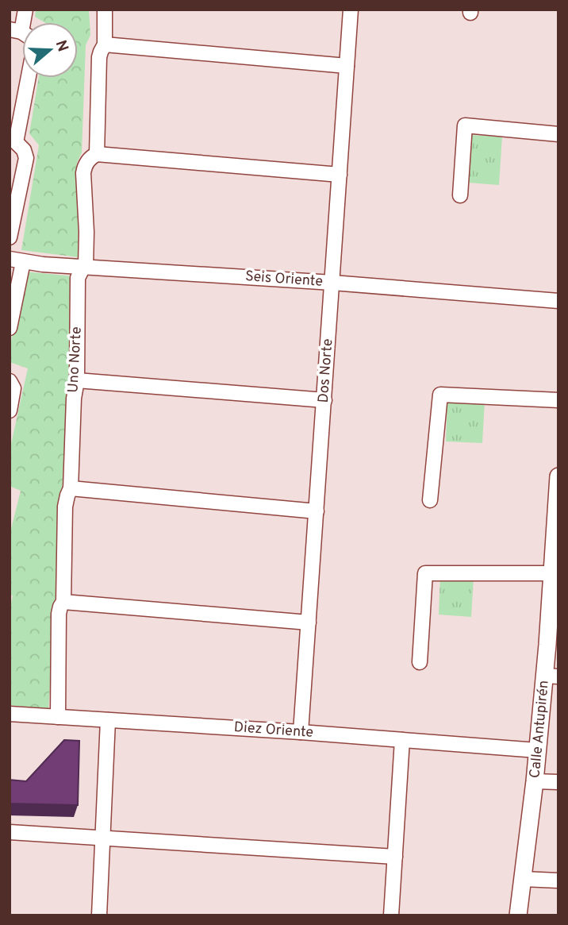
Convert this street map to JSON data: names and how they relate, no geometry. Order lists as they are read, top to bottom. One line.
{"streets":{"street":["Seis Oriente","Uno Norte","Dos Norte","Calle Antupirén","Diez Oriente"]},"crossings":[["Seis Oriente","Uno Norte"],["Seis Oriente","Dos Norte"],["Uno Norte","Diez Oriente"],["Dos Norte","Diez Oriente"],["Calle Antupirén","Diez Oriente"]],"north":"right"}
